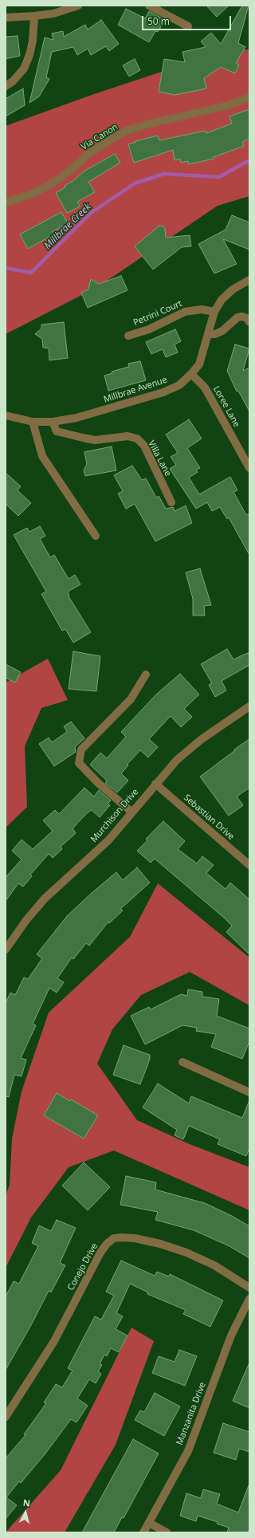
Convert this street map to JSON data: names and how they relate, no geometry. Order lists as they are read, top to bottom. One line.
{"streets":{"street":["Via Canon","Petrini Court","Millbrae Avenue","Loree Lane","Villa Lane","Murchison Drive","Sebastian Drive","Conejo Drive","Manzanita Drive"]},"crossings":[["Petrini Court","Millbrae Avenue"],["Millbrae Avenue","Loree Lane"],["Millbrae Avenue","Villa Lane"],["Murchison Drive","Sebastian Drive"]],"water":["Millbrae Creek"],"scale_bar":"50 m","north":"top"}
